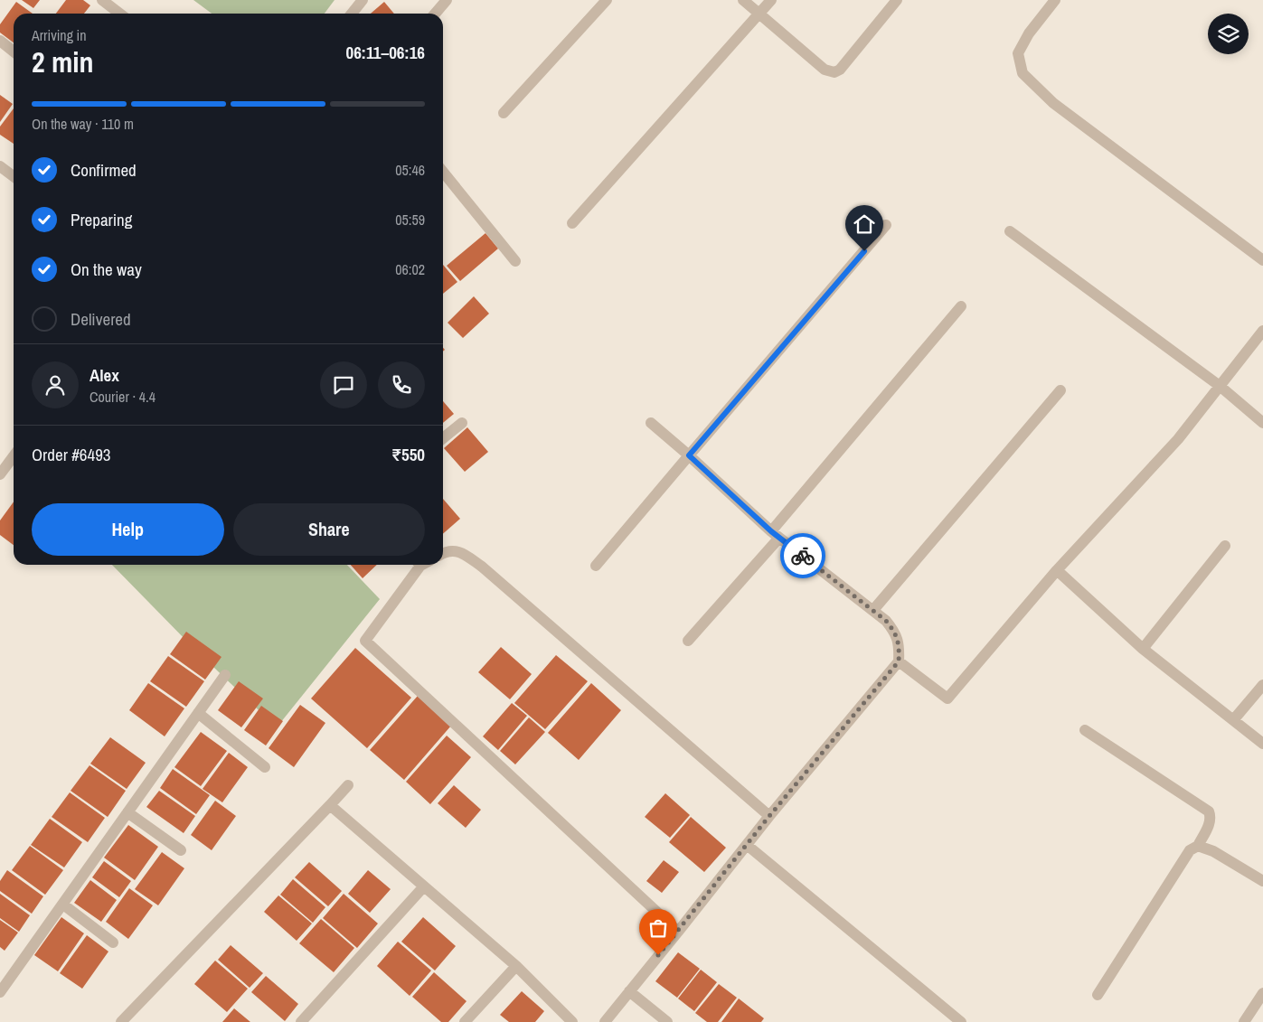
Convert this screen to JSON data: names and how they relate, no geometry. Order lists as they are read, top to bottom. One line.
{"page":{"heading":["2 min","Arriving in","06:11–06:16"],"panel":["Alex","Courier · 4.4","Order #6493","₹550"],"bar":"On the way · 110 m","list":[["Confirmed","05:46"],["Preparing","05:59"],["On the way","06:02"],"Delivered"],"buttons":["Help","Share"]}}
